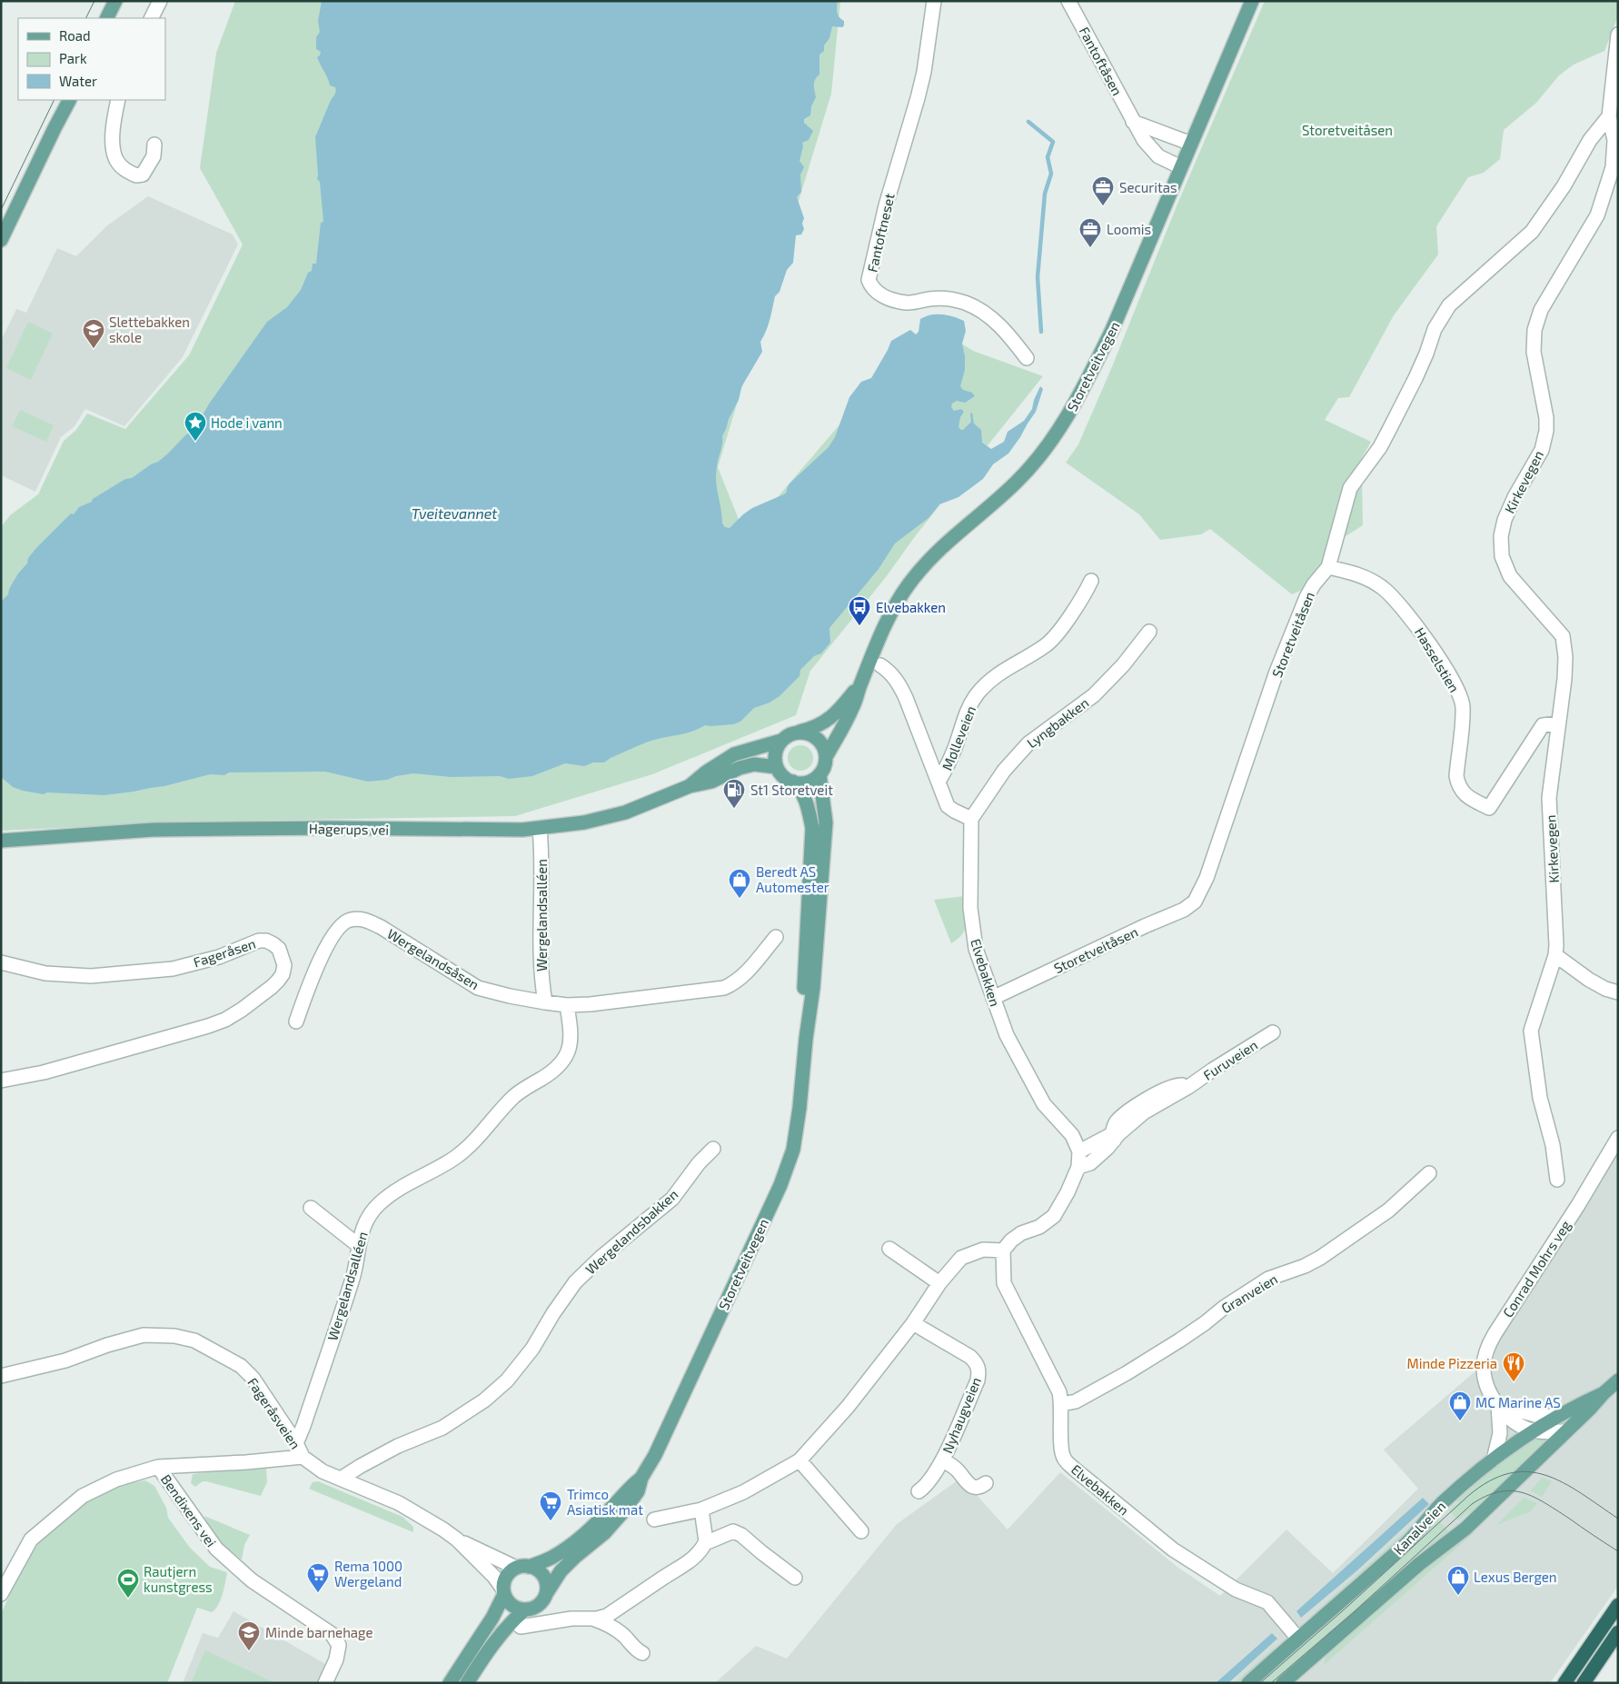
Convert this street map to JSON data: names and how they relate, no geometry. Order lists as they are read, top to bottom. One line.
{"streets":{"main road":["Storetveitvegen","Hagerups vei","Kanalveien"],"street":["Fantoftåsen","Fantoftneset","Kirkevegen","Storetveitåsen","Hasselstien","Lyngbakken","Mølleveien","Wergelandsalléen","Fageråsen","Wergelandsåsen","Elvebakken","Furuveien","Wergelandsbakken","Conrad Mohrs veg","Granveien","Fageråsveien","Nyhaugveien","Bendixens vei"]},"crossings":[["Fantoftåsen","Storetveitvegen"],["Storetveitvegen","Hagerups vei"],["Storetveitvegen","Fageråsveien"],["Kirkevegen","Storetveitåsen"],["Kirkevegen","Hasselstien"],["Storetveitåsen","Hasselstien"],["Storetveitåsen","Elvebakken"],["Lyngbakken","Elvebakken"],["Hagerups vei","Wergelandsalléen"],["Wergelandsalléen","Wergelandsåsen"],["Wergelandsalléen","Fageråsveien"],["Elvebakken","Granveien"],["Elvebakken","Kanalveien"],["Wergelandsbakken","Fageråsveien"],["Conrad Mohrs veg","Kanalveien"],["Fageråsveien","Bendixens vei"]],"water":["Tveitevannet"],"parks":["Storetveitåsen"],"places":{"office":["Securitas","Loomis"],"school or university":["Slettebakken skole","Minde barnehage"],"place":["Hode i vann"],"bus stop":["Elvebakken"],"fuel station":["St1 Storetveit"],"shop":["Beredt AS Automester","MC Marine AS","Lexus Bergen"],"restaurant":["Minde Pizzeria"],"supermarket":["Trimco Asiatisk mat","Rema 1000 Wergeland"],"sports":["Rautjern kunstgress"]},"legend":["Road","Park","Water"]}
